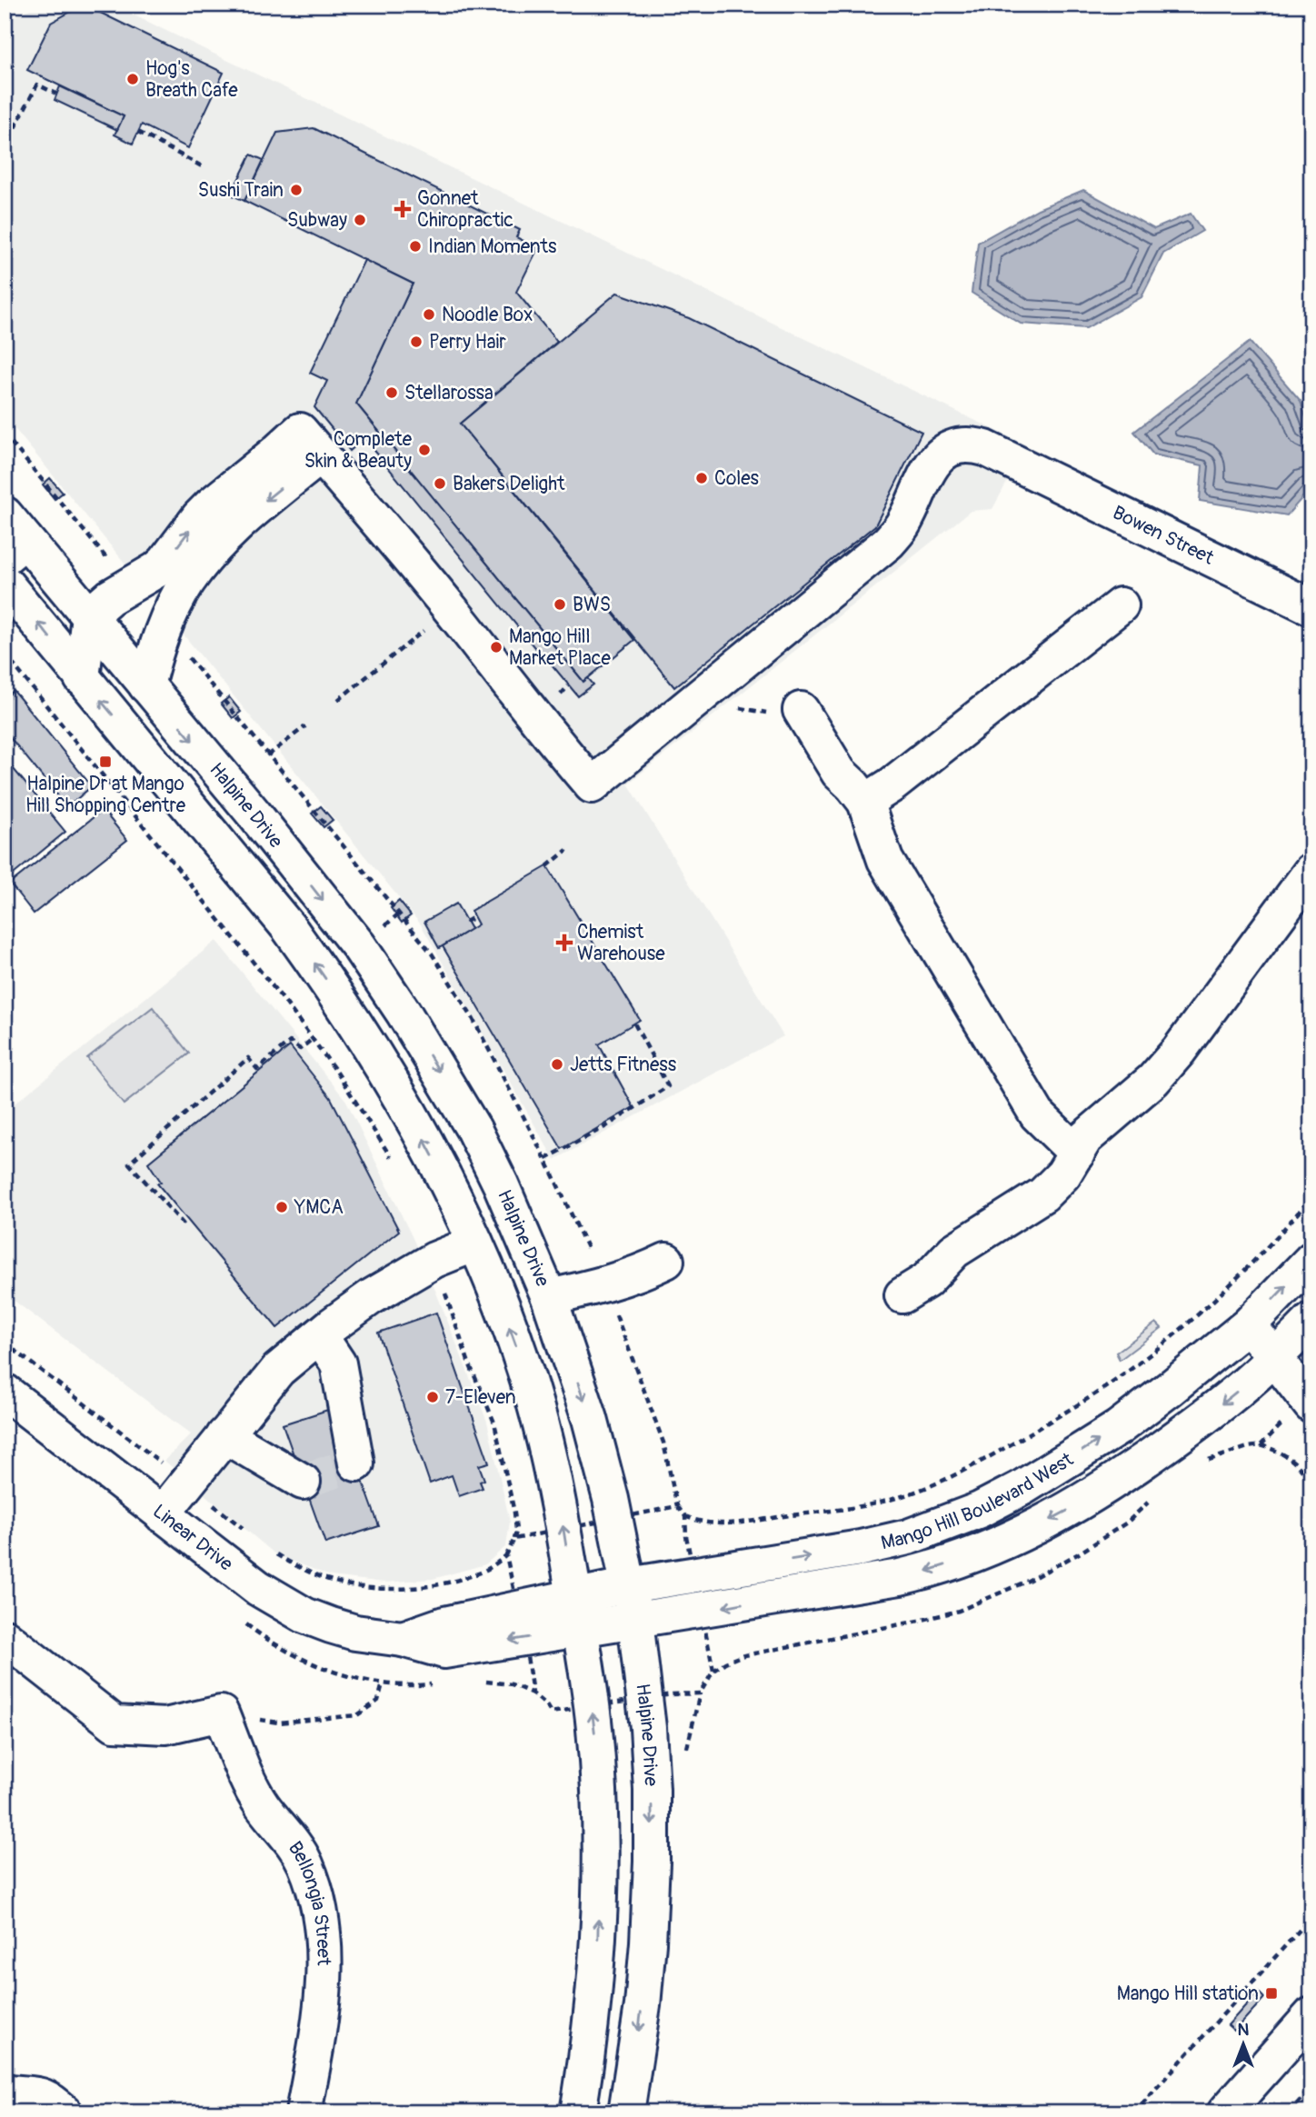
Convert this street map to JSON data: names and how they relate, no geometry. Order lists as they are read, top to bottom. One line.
{"streets":{"street":["Bowen Street","Halpine Drive","Mango Hill Boulevard West","Linear Drive","Bellongia Street"]},"crossings":[["Halpine Drive","Mango Hill Boulevard West"],["Mango Hill Boulevard West","Linear Drive"]],"places":{"other":["Hog's Breath Cafe","Sushi Train","Subway","Indian Moments","Noodle Box","Perry Hair","Stellarossa","Complete Skin & Beauty","Coles","Bakers Delight","BWS","Mango Hill Market Place","Jetts Fitness","YMCA","7-Eleven"],"health":["Gonnet Chiropractic","Chemist Warehouse"],"transit":["Halpine Dr at Mango Hill Shopping Centre","Mango Hill station"]},"north":"top"}
